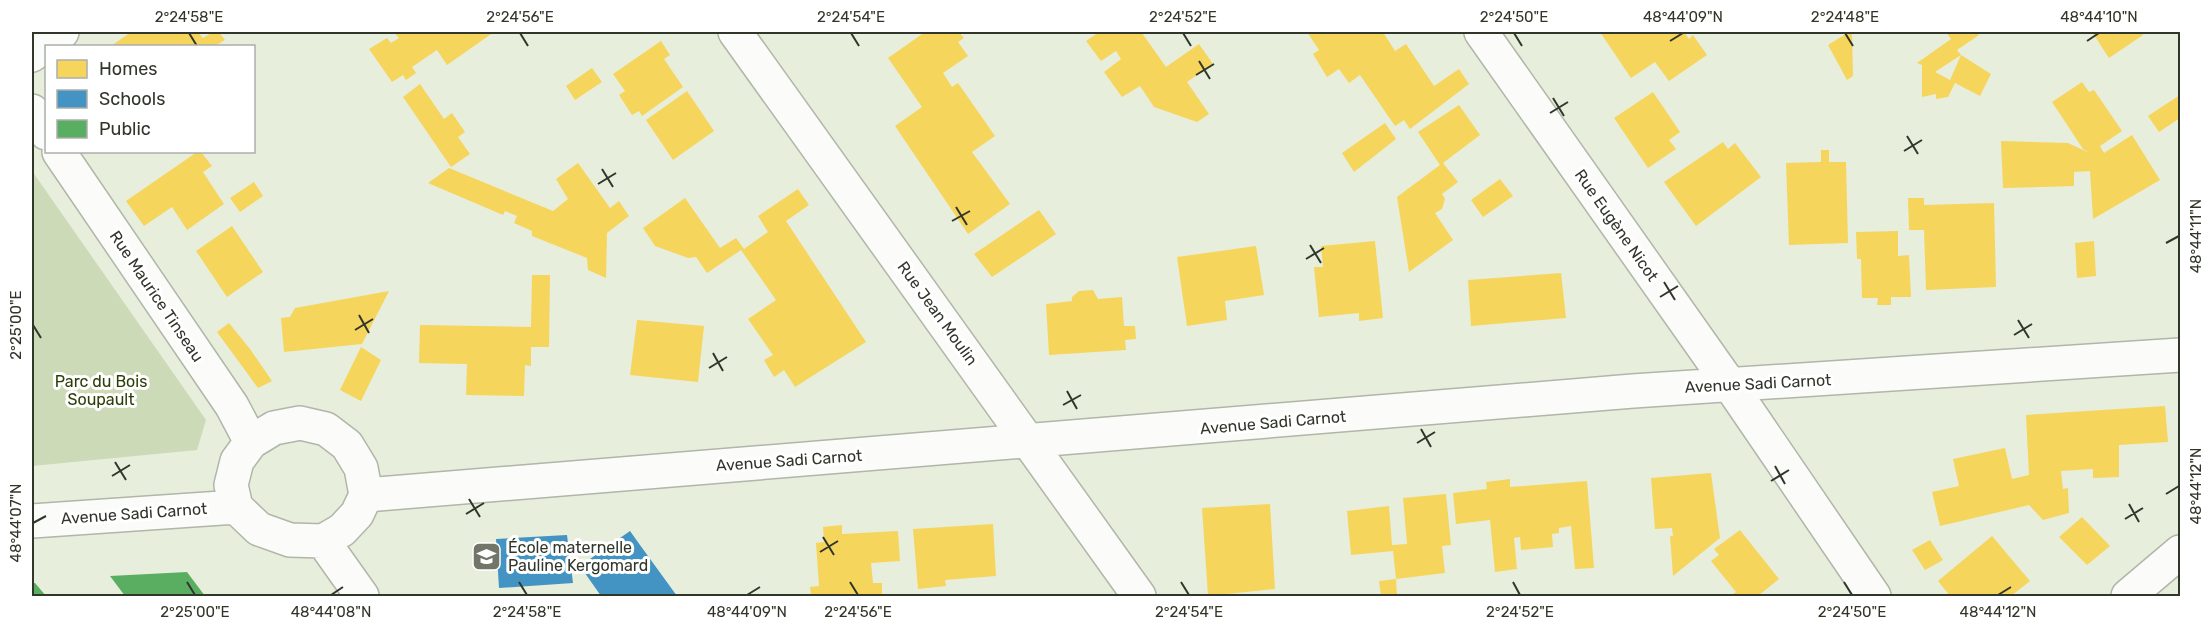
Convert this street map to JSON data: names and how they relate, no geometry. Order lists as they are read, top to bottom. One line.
{"streets":{"street":["Rue Eugène Nicot","Rue Maurice Tinseau","Rue Jean Moulin","Avenue Sadi Carnot"]},"crossings":[["Rue Eugène Nicot","Avenue Sadi Carnot"],["Rue Maurice Tinseau","Avenue Sadi Carnot"],["Rue Jean Moulin","Avenue Sadi Carnot"]],"parks":["Parc du Bois Soupault"],"places":{"school or university":["École maternelle Pauline Kergomard"]},"legend":["Homes","Schools","Public"],"coordinates":["2°24'58\"E","2°24'56\"E","2°24'54\"E","2°24'52\"E","2°24'50\"E","48°44'09\"N","2°24'48\"E","48°44'10\"N","48°44'11\"N","2°25'00\"E","48°44'12\"N","48°44'07\"N","48°44'08\"N"]}
